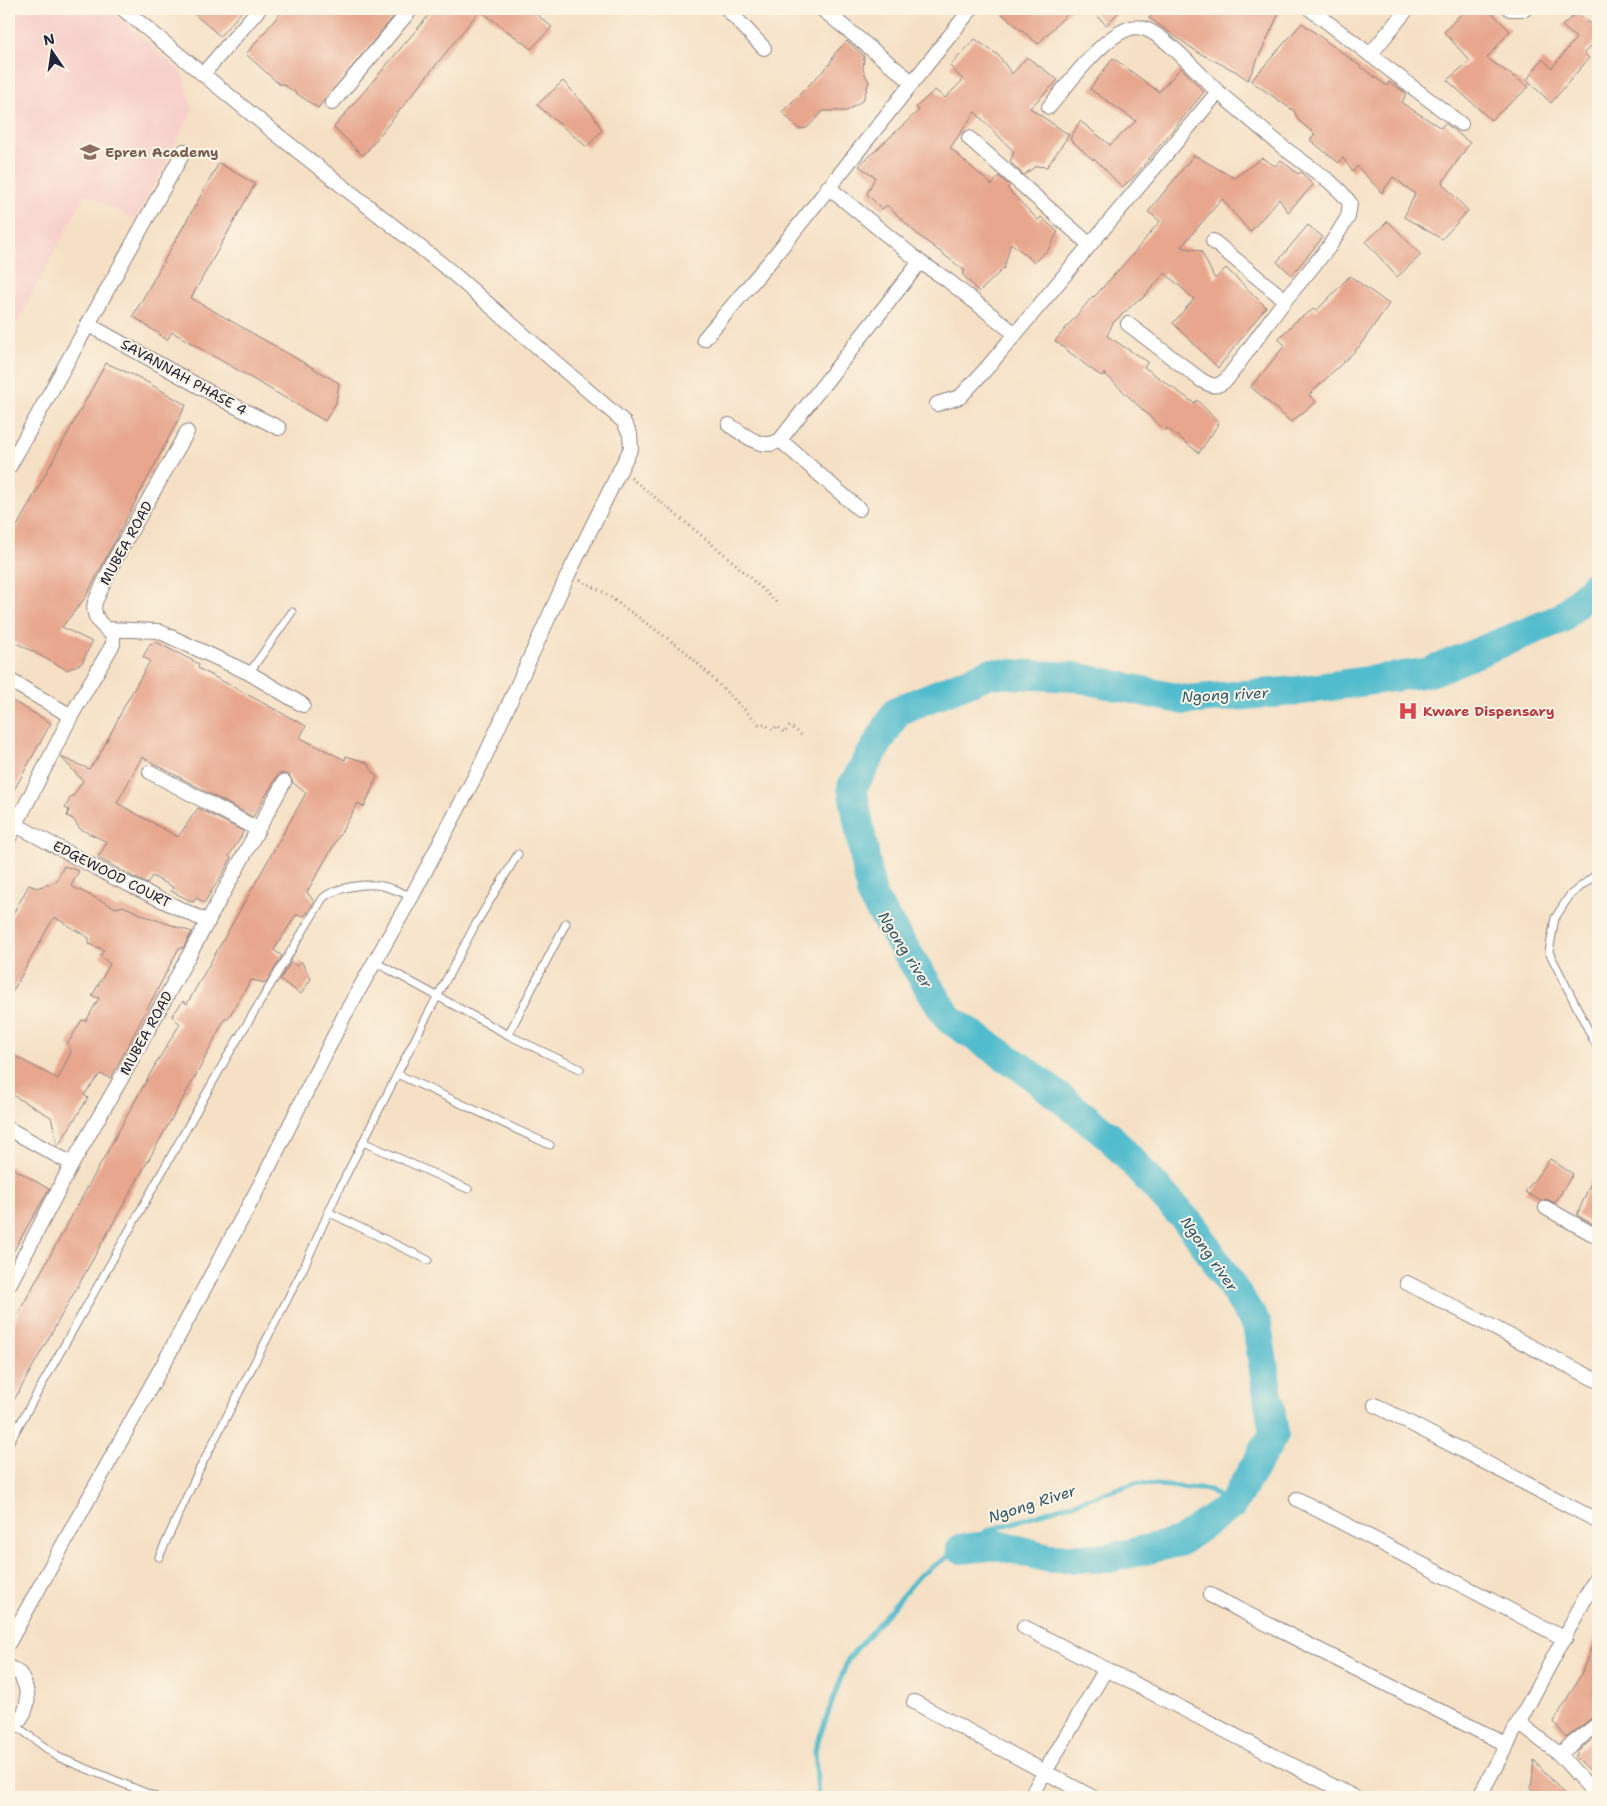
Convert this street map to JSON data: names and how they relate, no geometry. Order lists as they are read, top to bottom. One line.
{"streets":{"street":["SAVANNAH PHASE 4","MUBEA ROAD","EDGEWOOD COURT"]},"crossings":[["MUBEA ROAD","EDGEWOOD COURT"]],"water":["Ngong river","Ngong River"],"places":{"school or university":["Epren Academy"],"hospital":["Kware Dispensary"]},"north":"top"}
